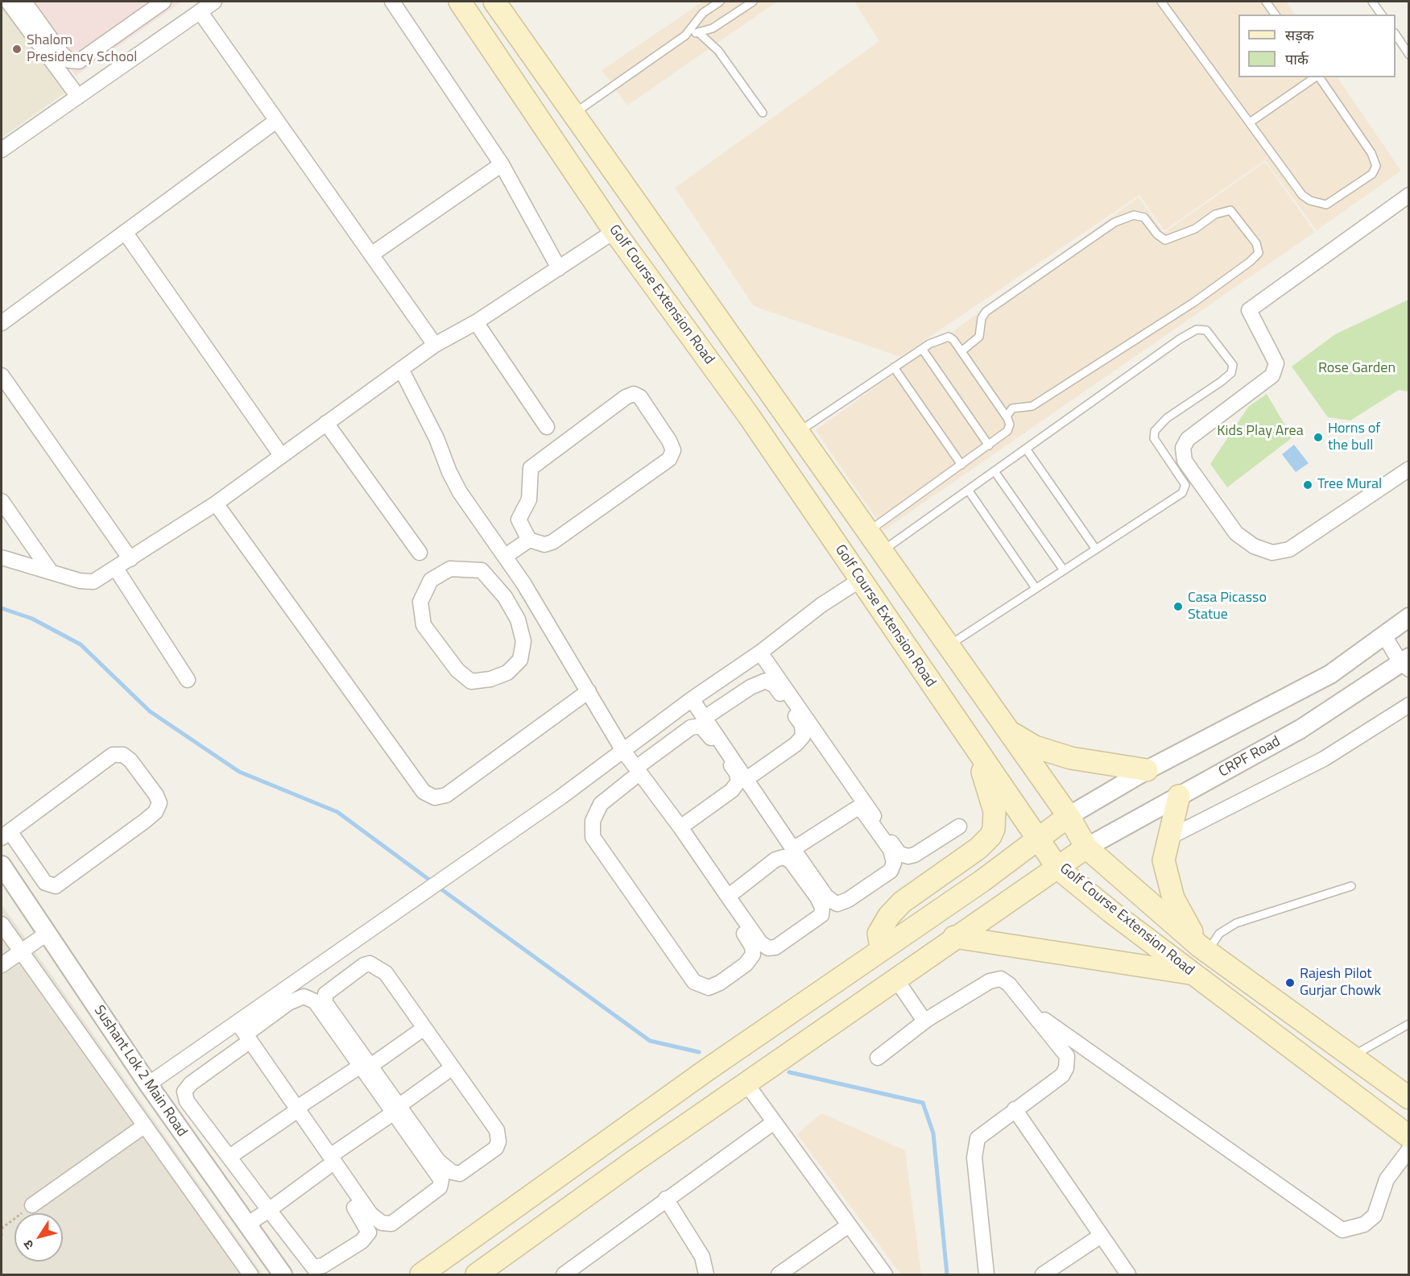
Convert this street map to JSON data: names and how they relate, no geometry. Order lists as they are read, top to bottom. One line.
{"streets":{"main road":["Golf Course Extension Road"],"street":["CRPF Road","Sushant Lok 2 Main Road"]},"crossings":[["Golf Course Extension Road","CRPF Road"]],"parks":["Rose Garden","Kids Play Area"],"places":["Shalom Presidency School","Horns of the bull","Tree Mural","Casa Picasso Statue","Rajesh Pilot Gurjar Chowk"],"legend":["सड़क","पार्क"],"north":"bottom left"}
